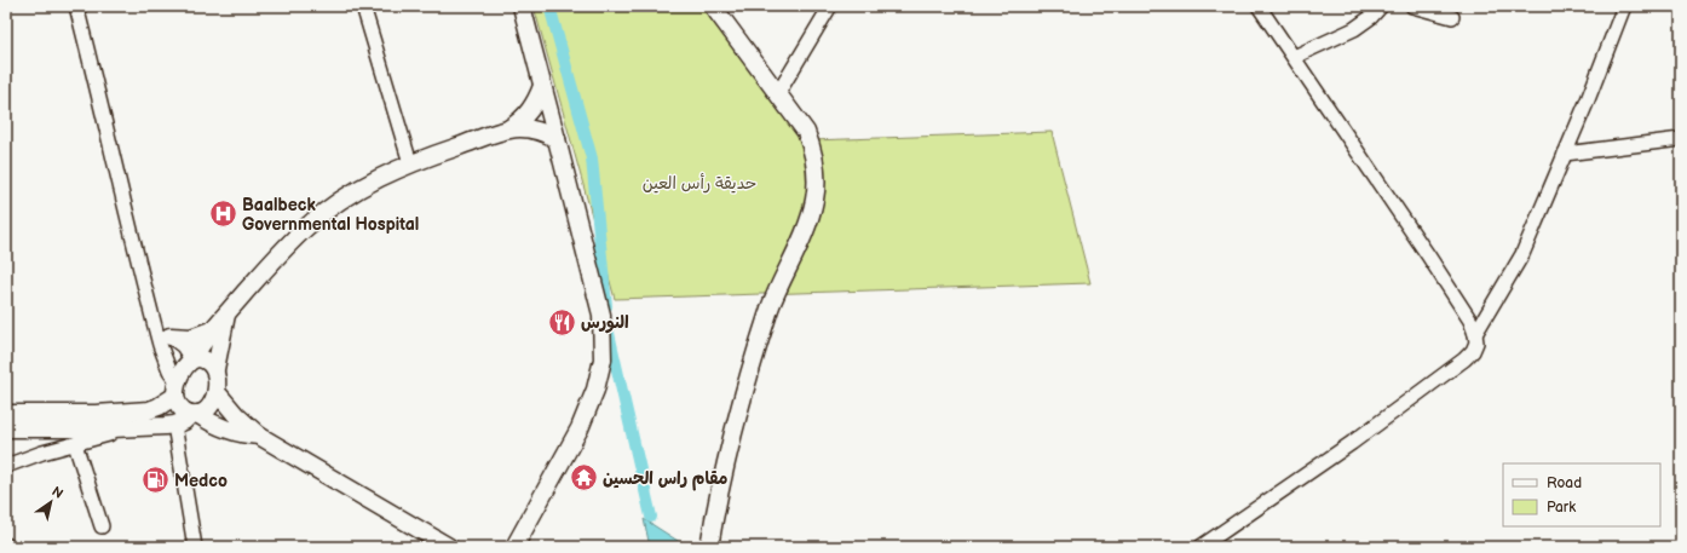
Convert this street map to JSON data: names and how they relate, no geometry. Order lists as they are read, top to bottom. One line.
{"parks":["حديقة رأس العين"],"places":{"hospital":["Baalbeck Governmental Hospital"],"restaurant":["النورس"],"temple":["مقام راس الحسين"],"fuel station":["Medco"]},"legend":["Road","Park"],"north":"top right"}
